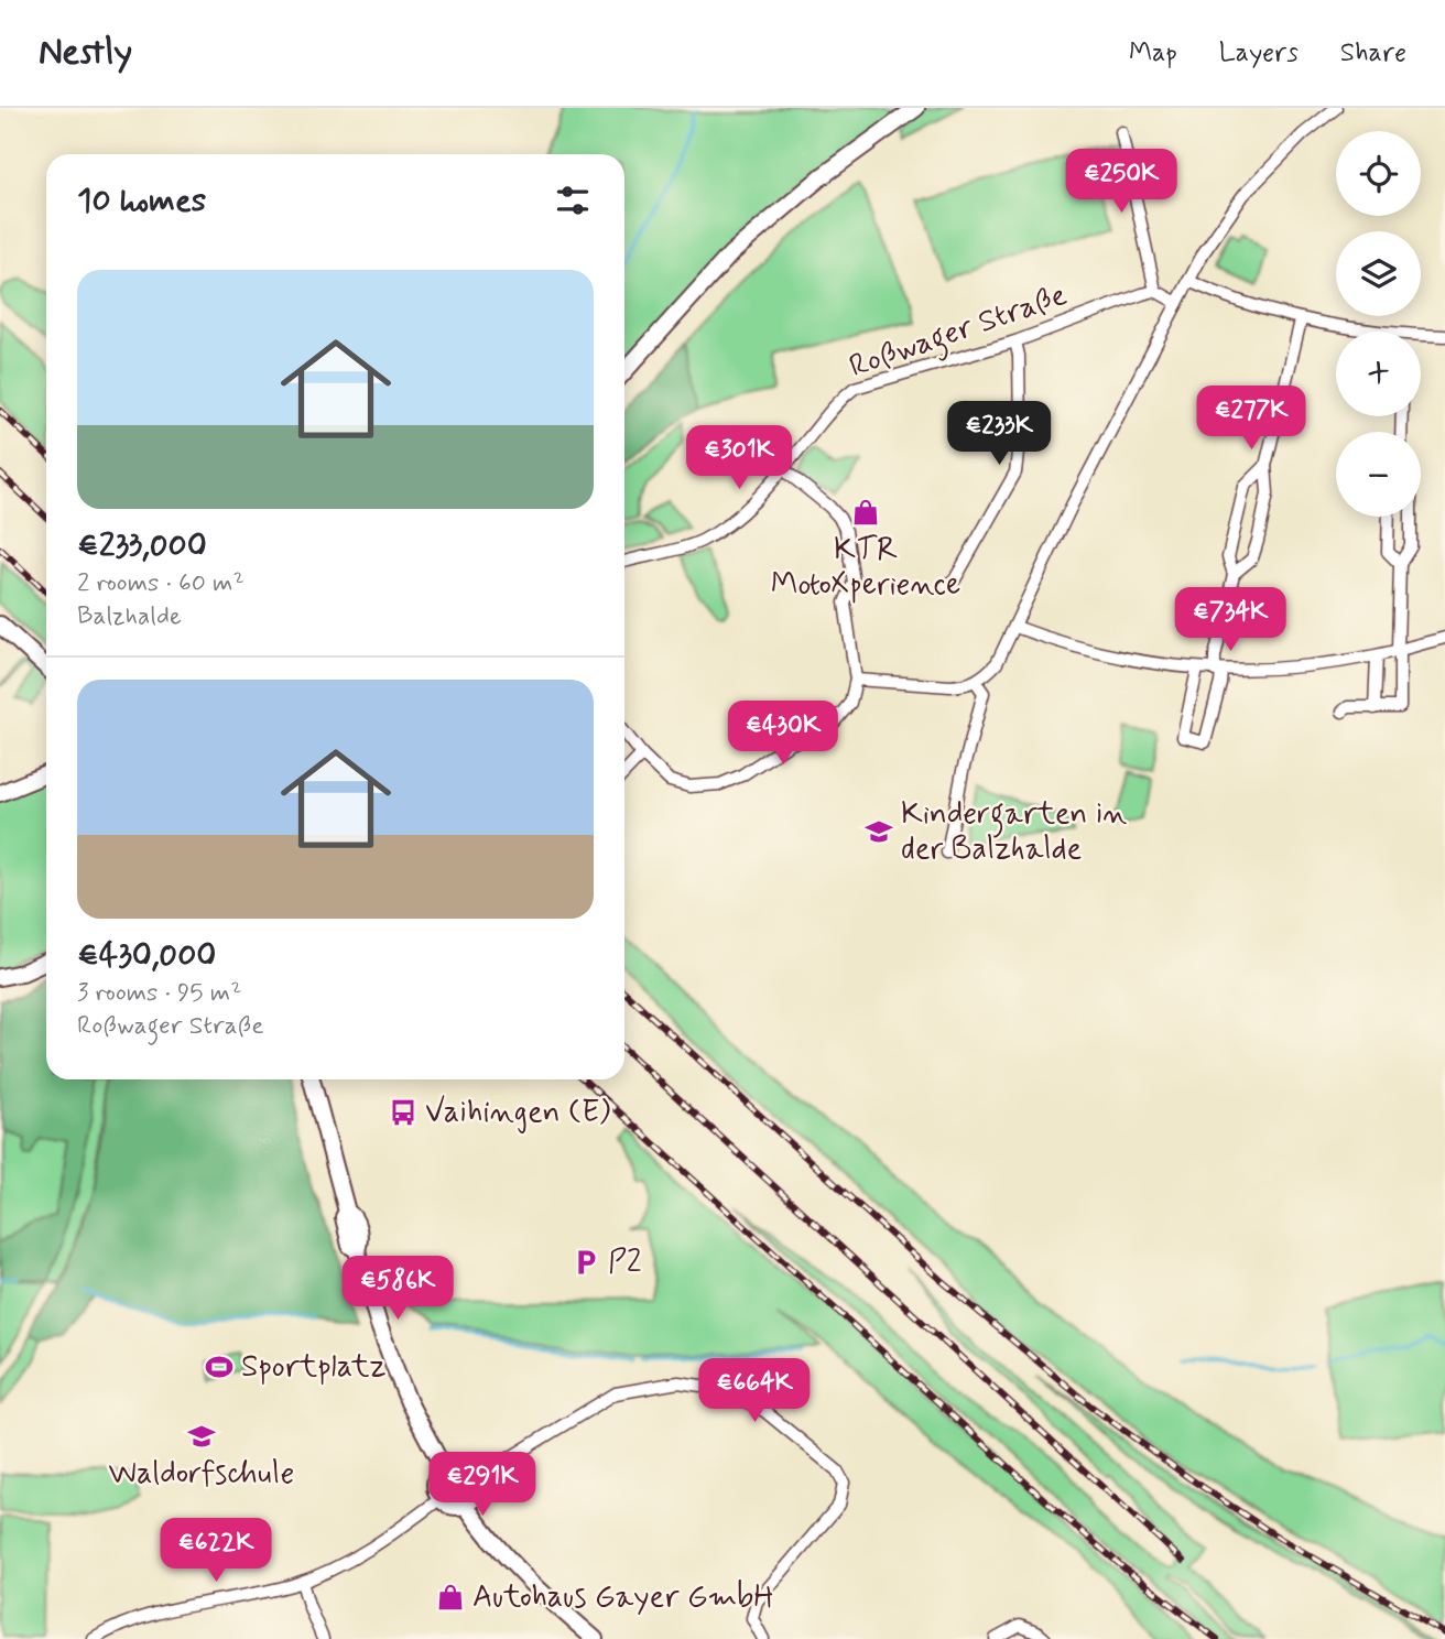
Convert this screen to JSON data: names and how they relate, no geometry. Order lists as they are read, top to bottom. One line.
{"streets":{"street":["Roßwager Straße"]},"places":{"shop":["KTR MotoXperience","Autohaus Gayer GmbH"],"school or university":["Kindergarten in der Balzhalde","Waldorfschule"],"bus stop":["Vaihingen (E)"],"parking":["P2"],"sports":["Sportplatz"]},"page":{"header":"Nestly","nav":["Map","Layers","Share"],"map_buttons":["+","−"],"price":["€250K","€277K","€233K","€301K","€734K","€430K","€586K","€664K","€291K","€622K"],"heading":"10 homes","list":[{"name":"€233,000","note":"2 rooms · 60 m² · Balzhalde"},{"name":"€430,000","note":"3 rooms · 95 m² · Roßwager Straße"}]}}
